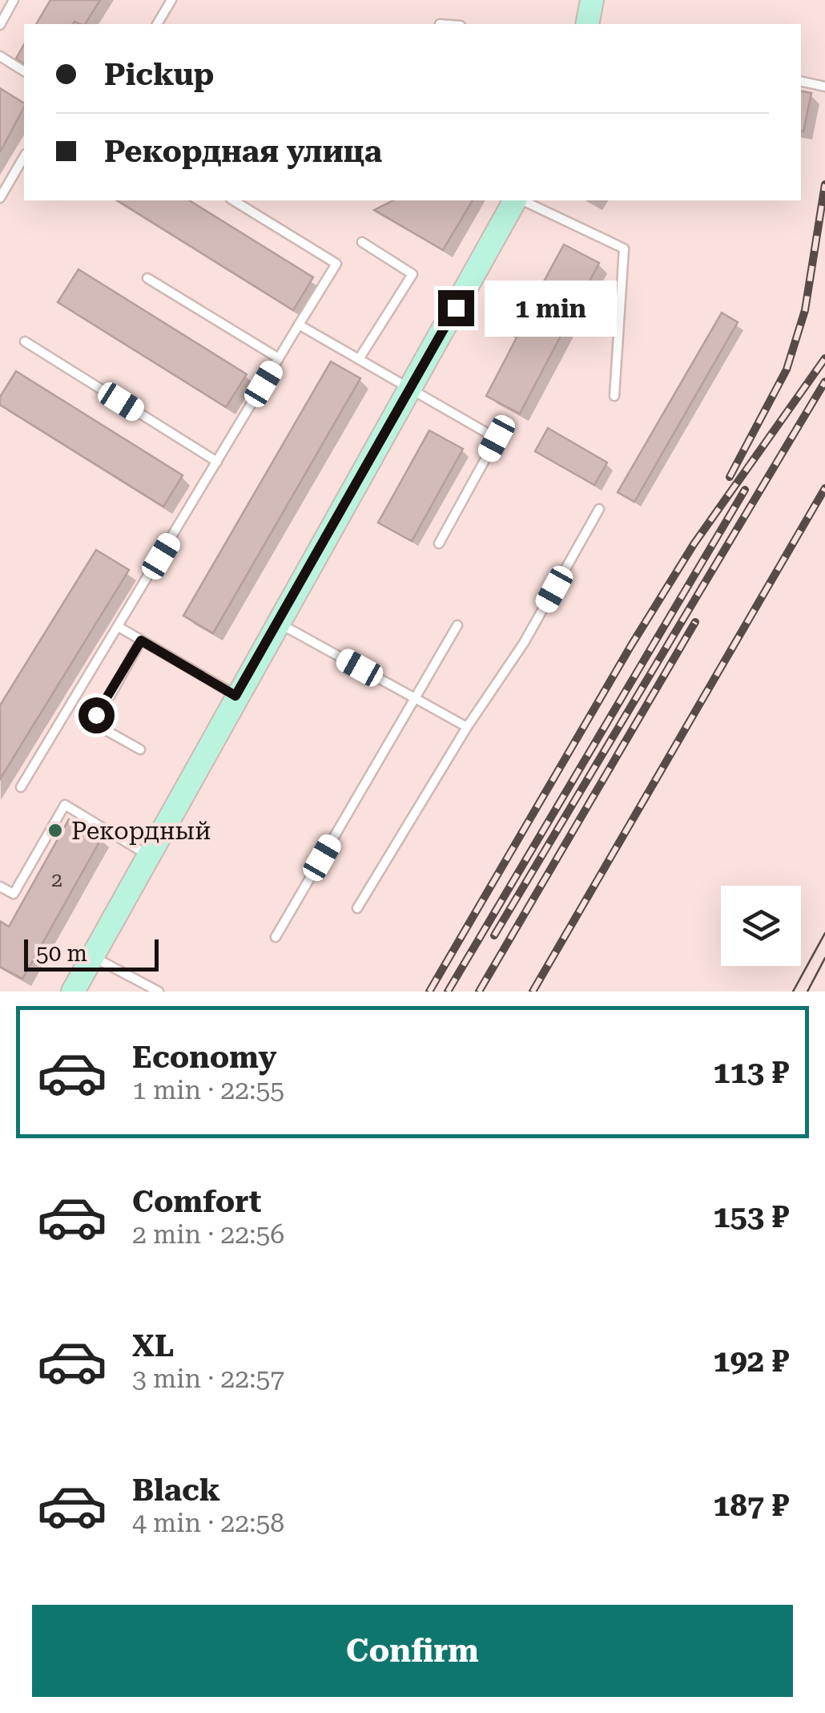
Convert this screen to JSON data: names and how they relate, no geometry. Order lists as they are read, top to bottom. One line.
{"places":["Рекордный"],"house_numbers":["2"],"scale_bar":"50 m","page":{"banner":["Pickup","Рекордная улица"],"bubble":"1 min","scale":"50 m","list":[{"name":"Economy","note":"1 min · 22:55","value":"113 ₽"},{"name":"Comfort","note":"2 min · 22:56","value":"153 ₽"},{"name":"XL","note":"3 min · 22:57","value":"192 ₽"},{"name":"Black","note":"4 min · 22:58","value":"187 ₽"}],"buttons":"Confirm"}}
